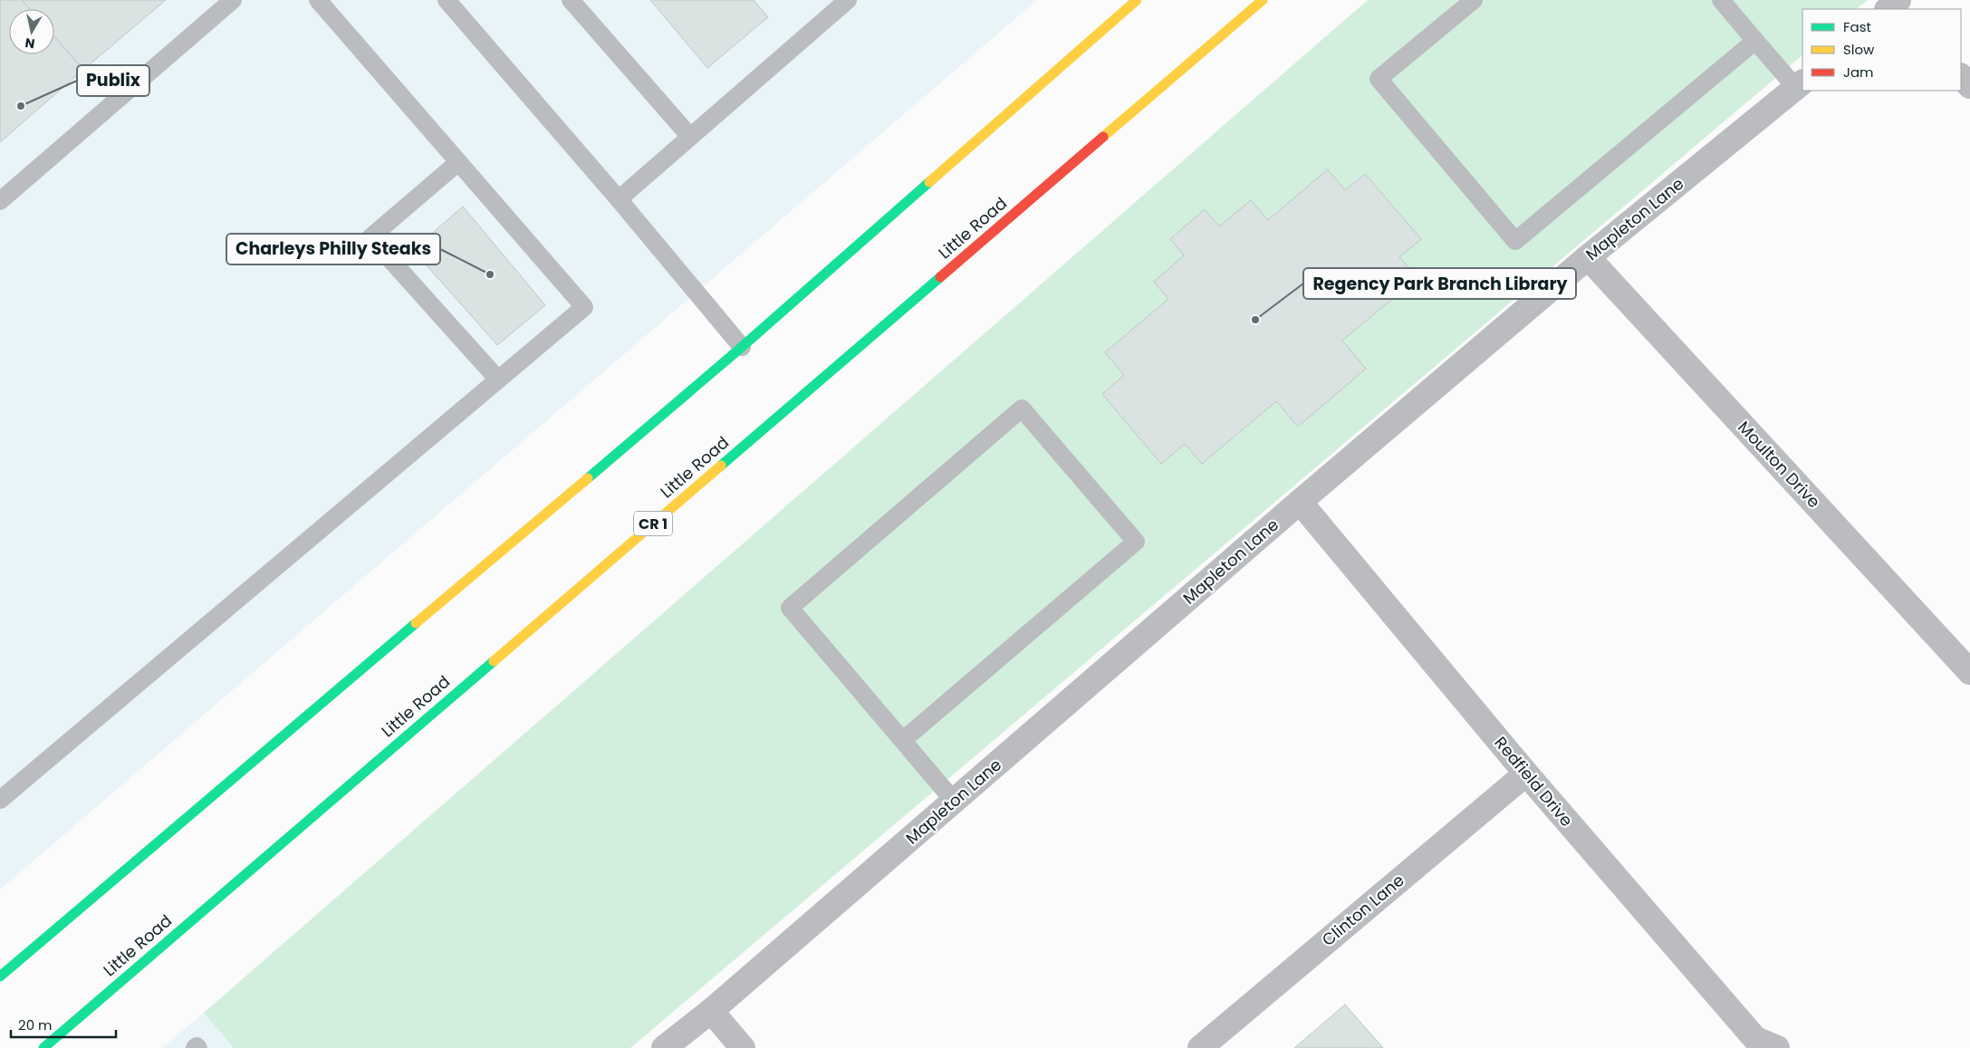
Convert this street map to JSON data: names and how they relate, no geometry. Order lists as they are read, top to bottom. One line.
{"streets":{"main road":["Little Road","CR 1"],"street":["Mapleton Lane","Moulton Drive","Redfield Drive","Clinton Lane"]},"crossings":[["Mapleton Lane","Moulton Drive"],["Mapleton Lane","Redfield Drive"],["Redfield Drive","Clinton Lane"]],"places":["Publix","Charleys Philly Steaks","Regency Park Branch Library"],"legend":["Fast","Slow","Jam"],"scale_bar":"20 m","north":"bottom"}
